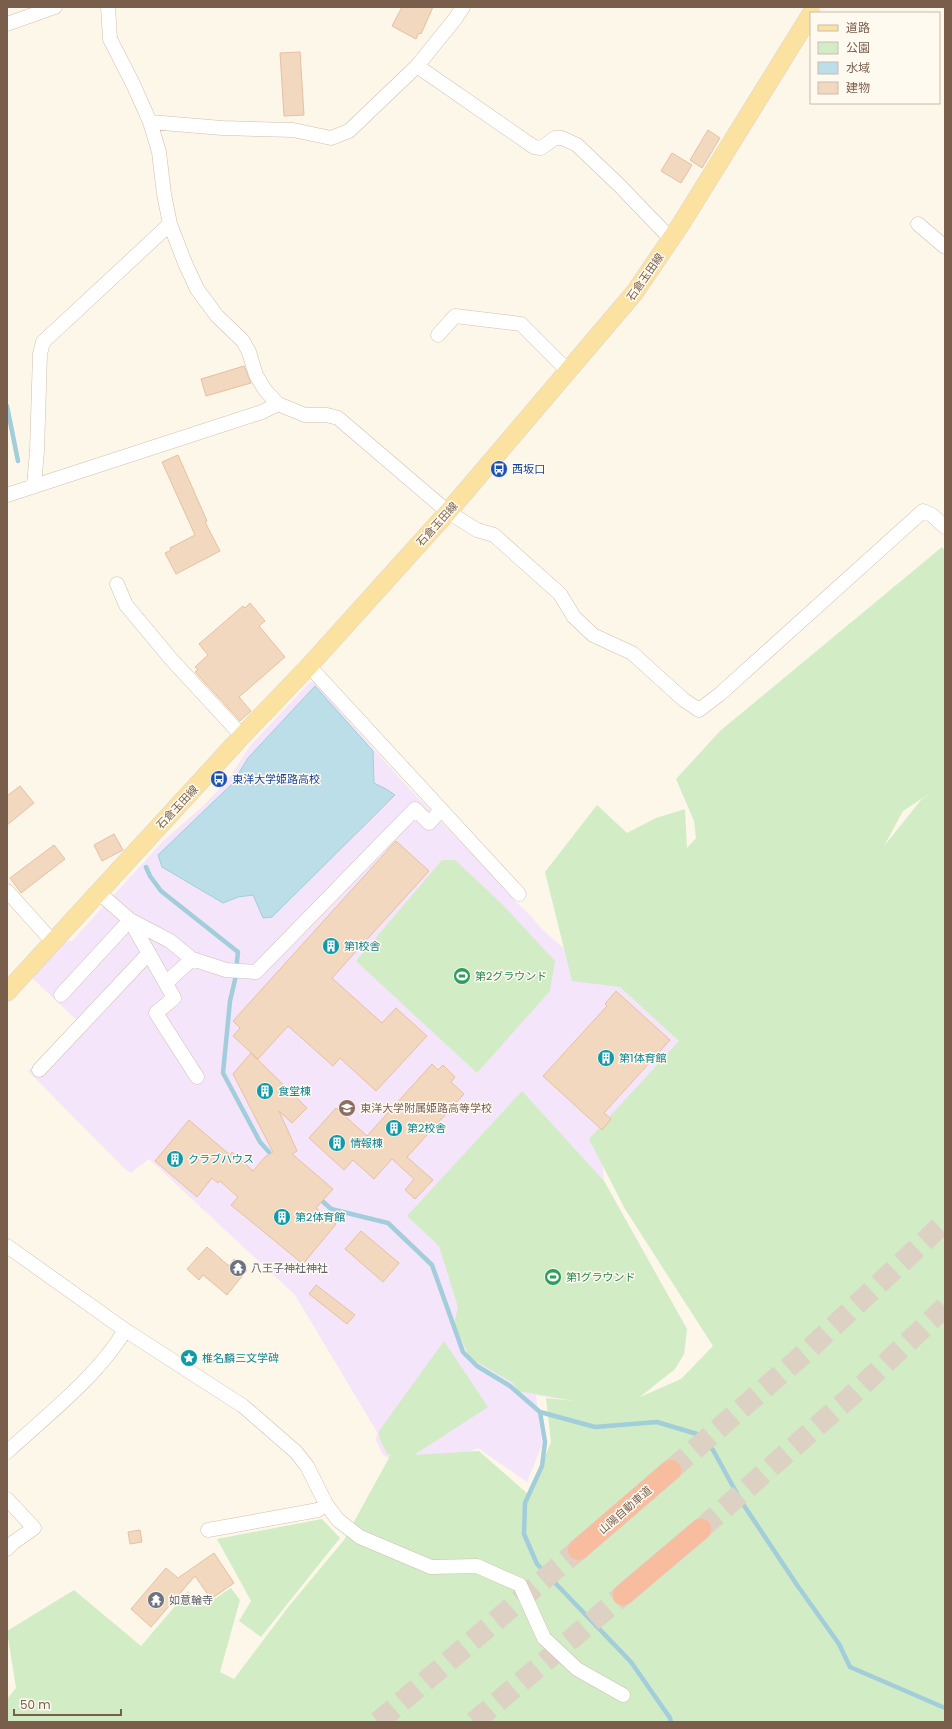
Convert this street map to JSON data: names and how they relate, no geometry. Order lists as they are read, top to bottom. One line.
{"streets":{"highway":["山陽自動車道"],"main road":["石倉玉田線"]},"places":{"bus stop":["西坂口","東洋大学姫路高校"],"building":["第1校舎","第1体育館","食堂棟","第2校舎","情報棟","クラブハウス","第2体育館"],"sports":["第2グラウンド","第1グラウンド"],"school or university":["東洋大学附属姫路高等学校"],"temple":["八王子神社神社","如意輪寺"],"place":["椎名麟三文学碑"]},"legend":["道路","公園","水域","建物"],"scale_bar":"50 m"}
